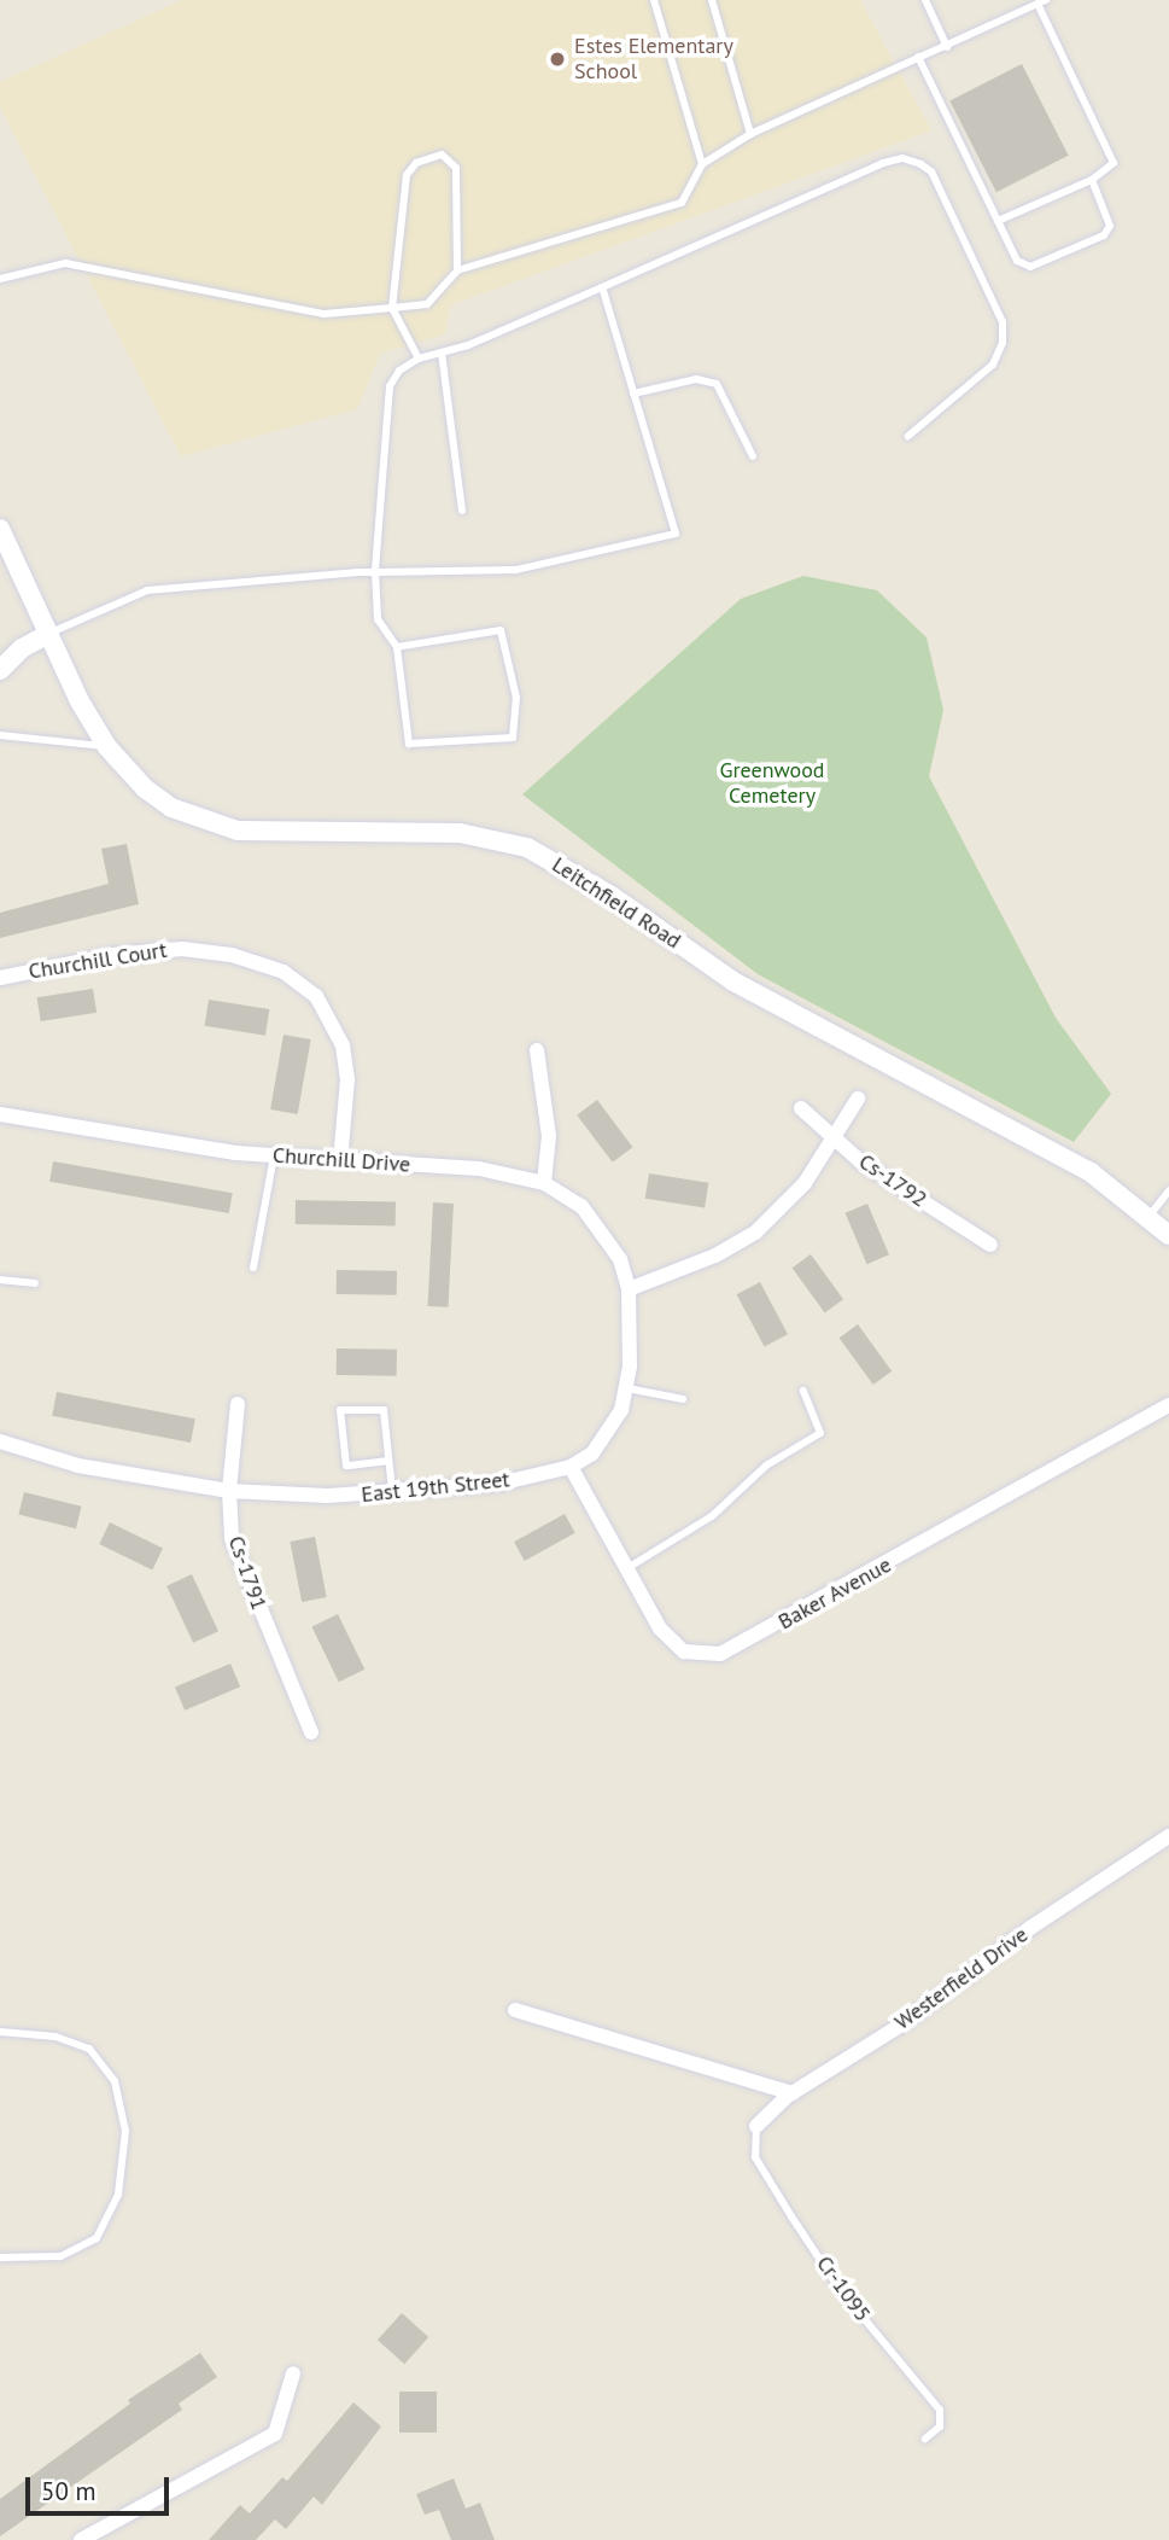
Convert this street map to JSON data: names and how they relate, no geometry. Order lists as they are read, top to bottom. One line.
{"streets":{"street":["Leitchfield Road","Churchill Court","Churchill Drive","Cs-1792","East 19th Street","Cs-1791","Baker Avenue","Westerfield Drive"],"lane":["Cr-1095"]},"crossings":[["Churchill Court","Churchill Drive"],["Churchill Drive","East 19th Street"],["East 19th Street","Cs-1791"],["East 19th Street","Baker Avenue"],["Westerfield Drive","Cr-1095"]],"parks":["Greenwood Cemetery"],"places":["Estes Elementary School"],"scale_bar":"50 m"}
